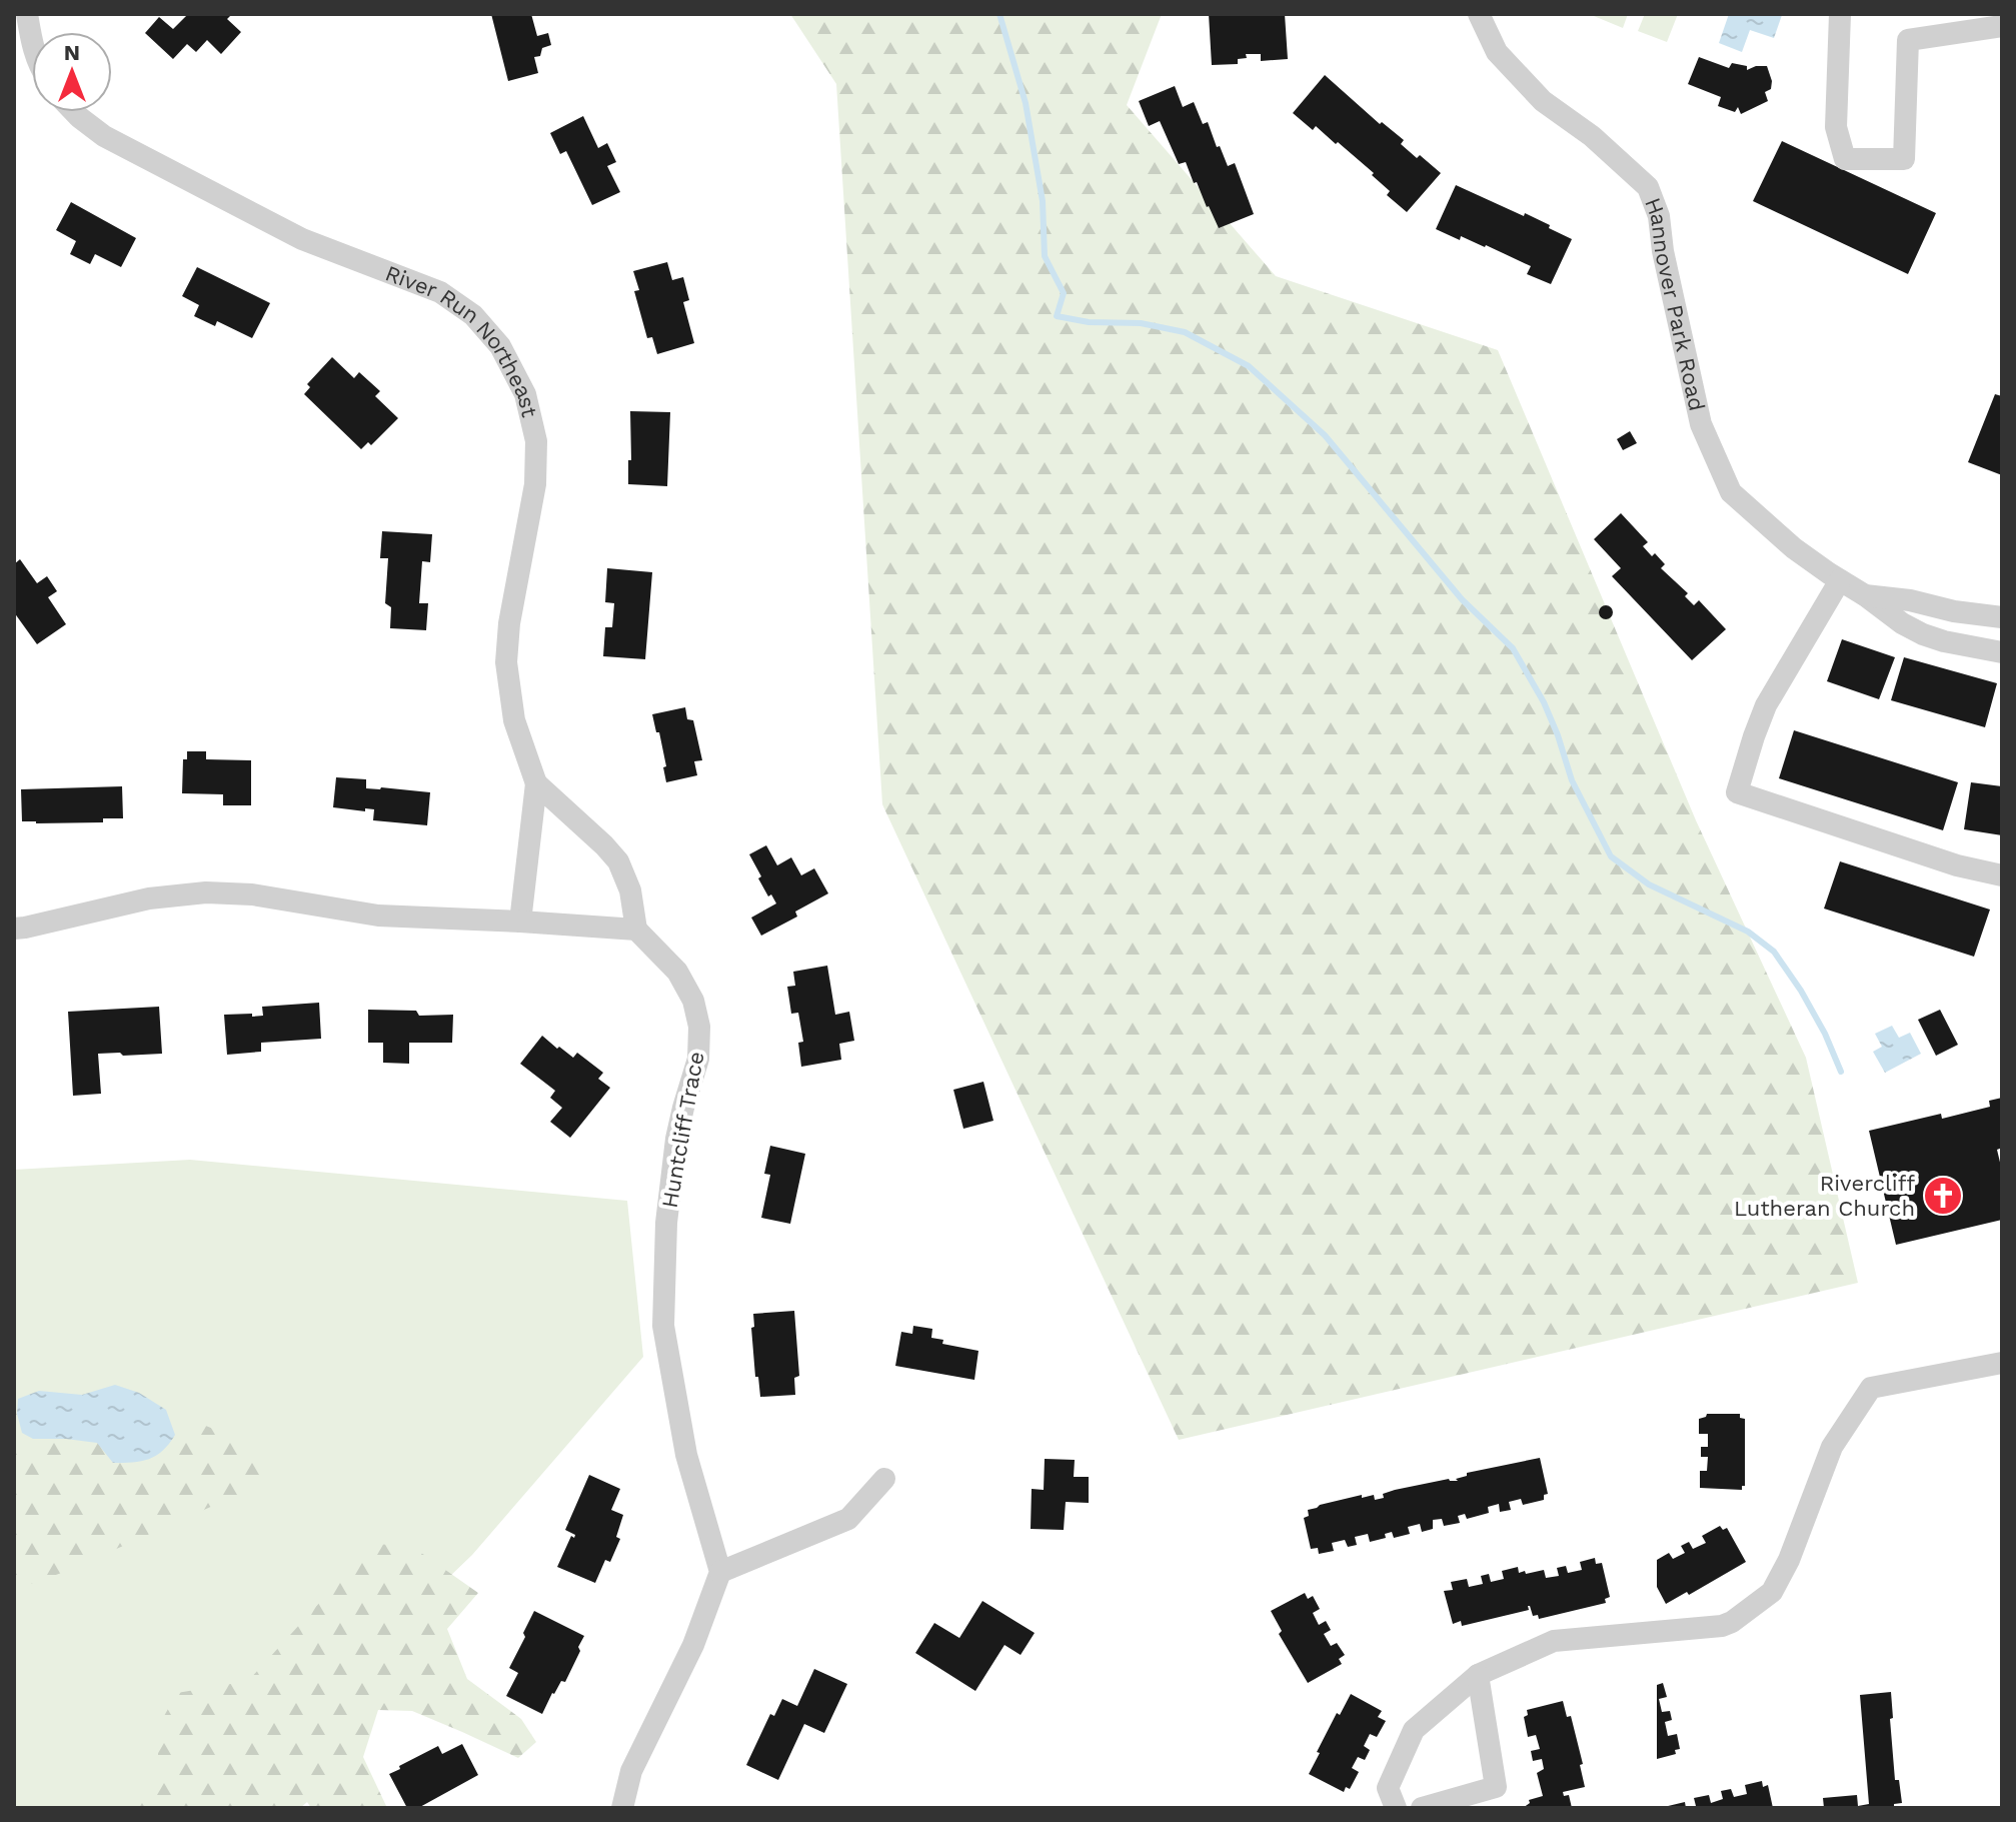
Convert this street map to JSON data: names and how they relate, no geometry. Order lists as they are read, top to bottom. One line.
{"streets":{"street":["Hannover Park Road","River Run Northeast","Huntcliff Trace"]},"crossings":[["River Run Northeast","Huntcliff Trace"]],"places":{"church":["Rivercliff Lutheran Church"]},"north":"top"}
